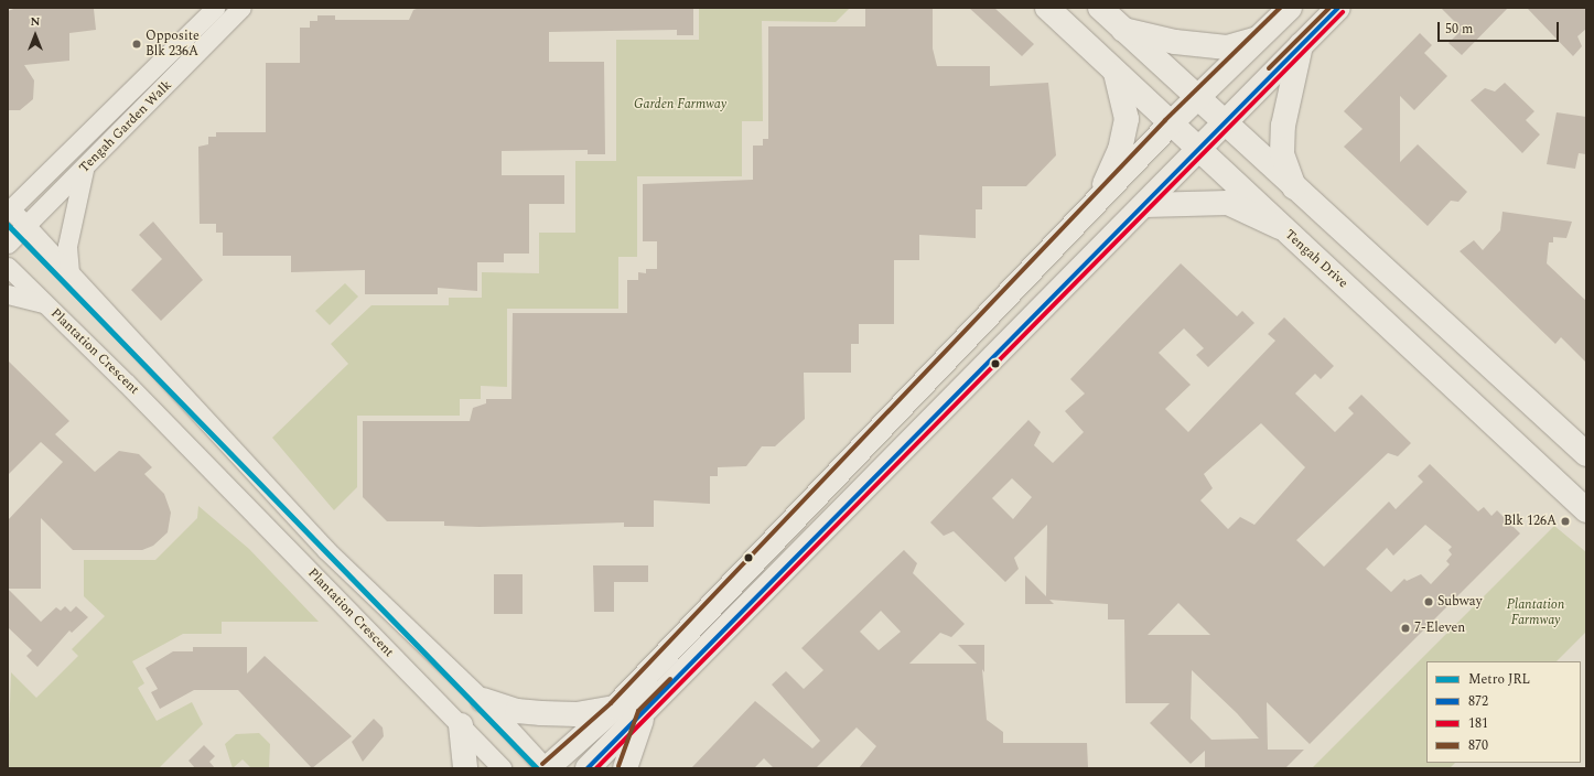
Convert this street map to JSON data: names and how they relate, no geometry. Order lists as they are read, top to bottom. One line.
{"streets":{"main road":["Tengah Drive"],"street":["Tengah Garden Walk","Plantation Crescent"]},"crossings":[["Tengah Garden Walk","Plantation Crescent"]],"parks":["Garden Farmway","Plantation Farmway"],"places":["Opposite Blk 236A","Blk 126A","Subway","7-Eleven"],"lines":["transit line 872","transit line 870","transit line 181","metro line JRL"],"legend":["Metro JRL","872","181","870"],"scale_bar":"50 m","north":"top"}
